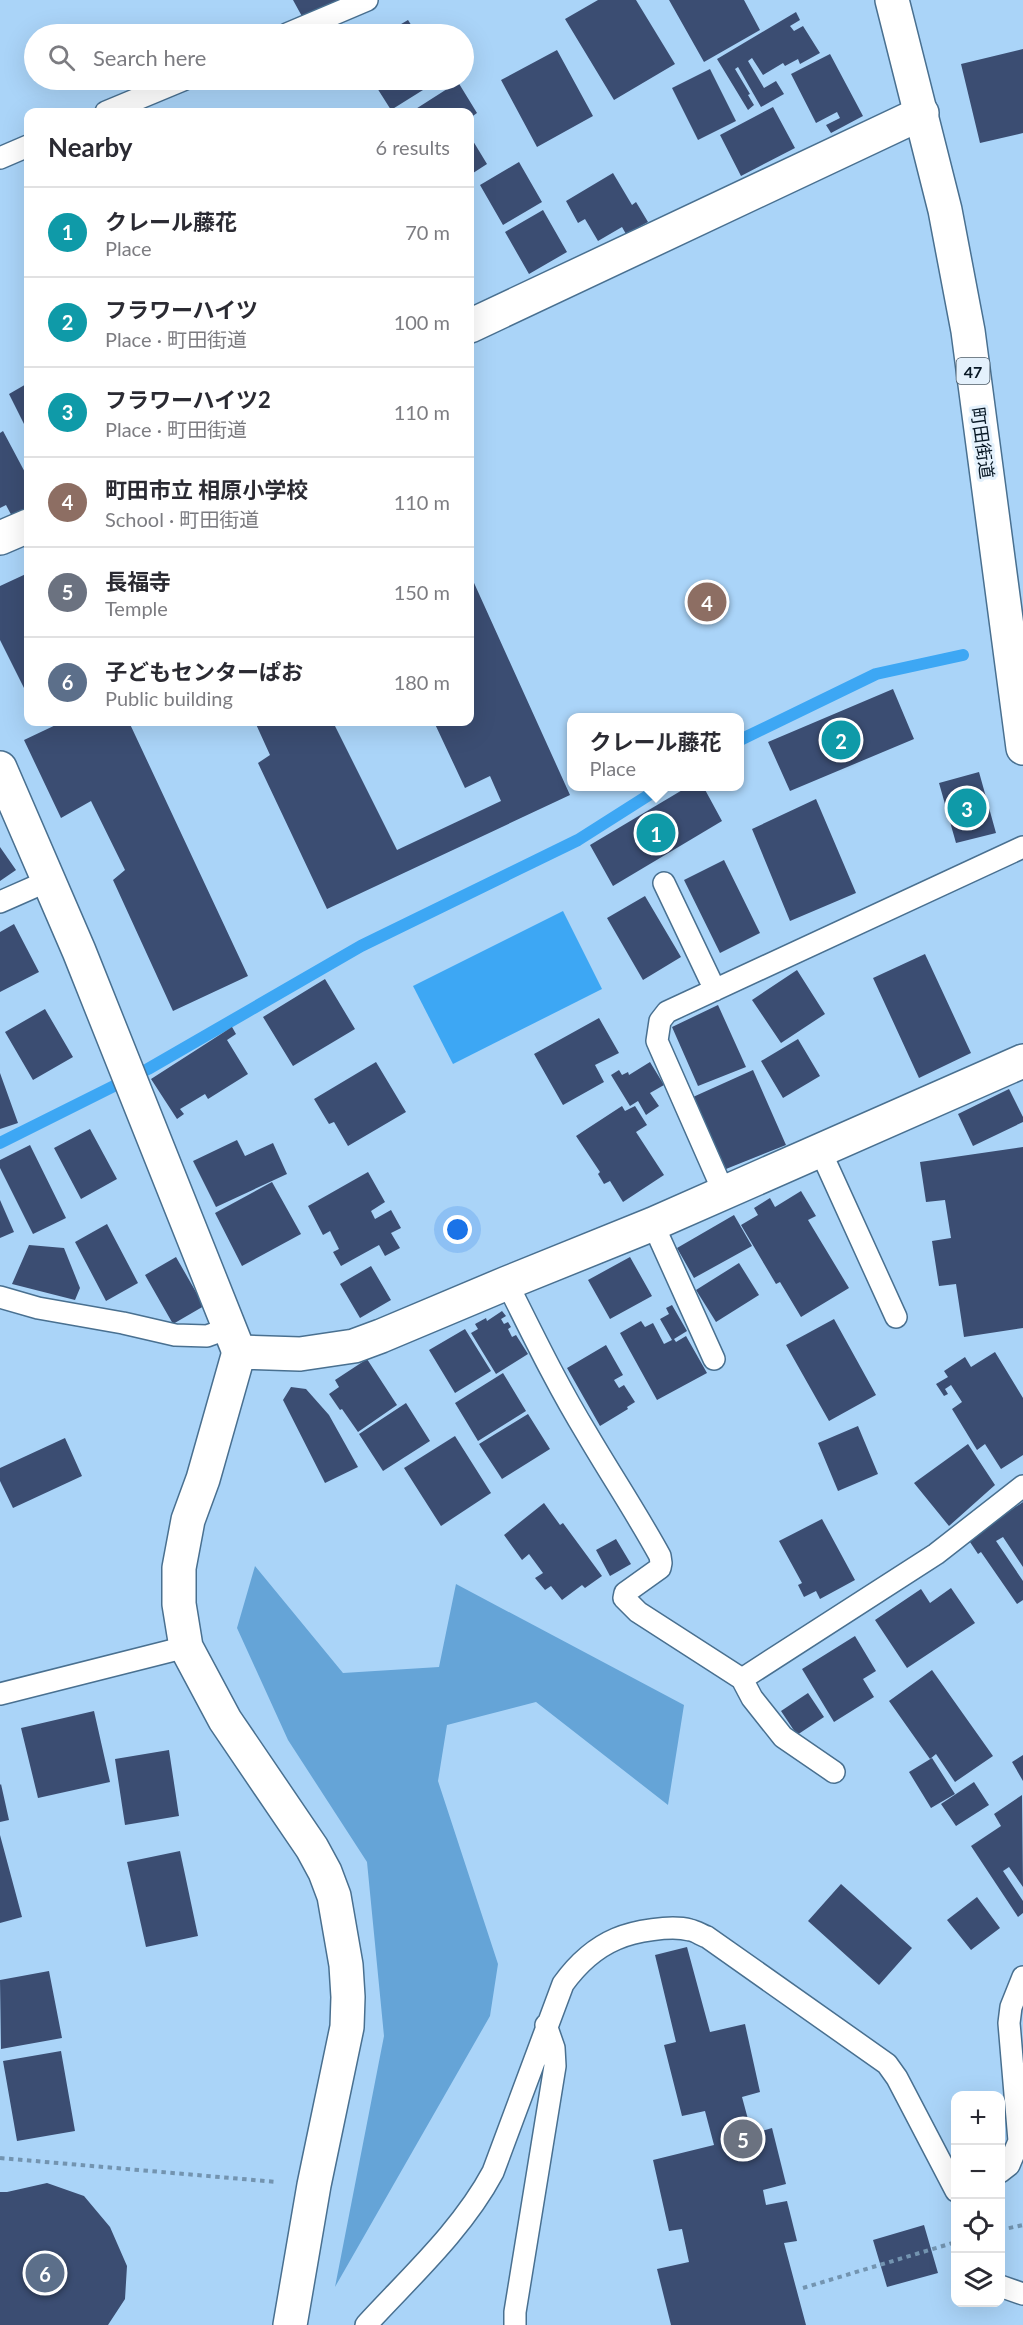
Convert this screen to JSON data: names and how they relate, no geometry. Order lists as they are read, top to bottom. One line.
{"streets":{"street":["47","町田街道"]},"page":{"search":"Search here","heading":["Nearby","6 results"],"list":[{"mark":"1","name":"クレール藤花","note":"Place","value":"70 m"},{"mark":"2","name":"フラワーハイツ","note":"Place · 町田街道","value":"100 m"},{"mark":"3","name":"フラワーハイツ2","note":"Place · 町田街道","value":"110 m"},{"mark":"4","name":"町田市立 相原小学校","note":"School · 町田街道","value":"110 m"},{"mark":"5","name":"長福寺","note":"Temple","value":"150 m"},{"mark":"6","name":"子どもセンターぱお","note":"Public building","value":"180 m"}],"pins":["4","2","3","1","5","6"],"popup":["クレール藤花","Place"],"map_buttons":["+","−"]}}
